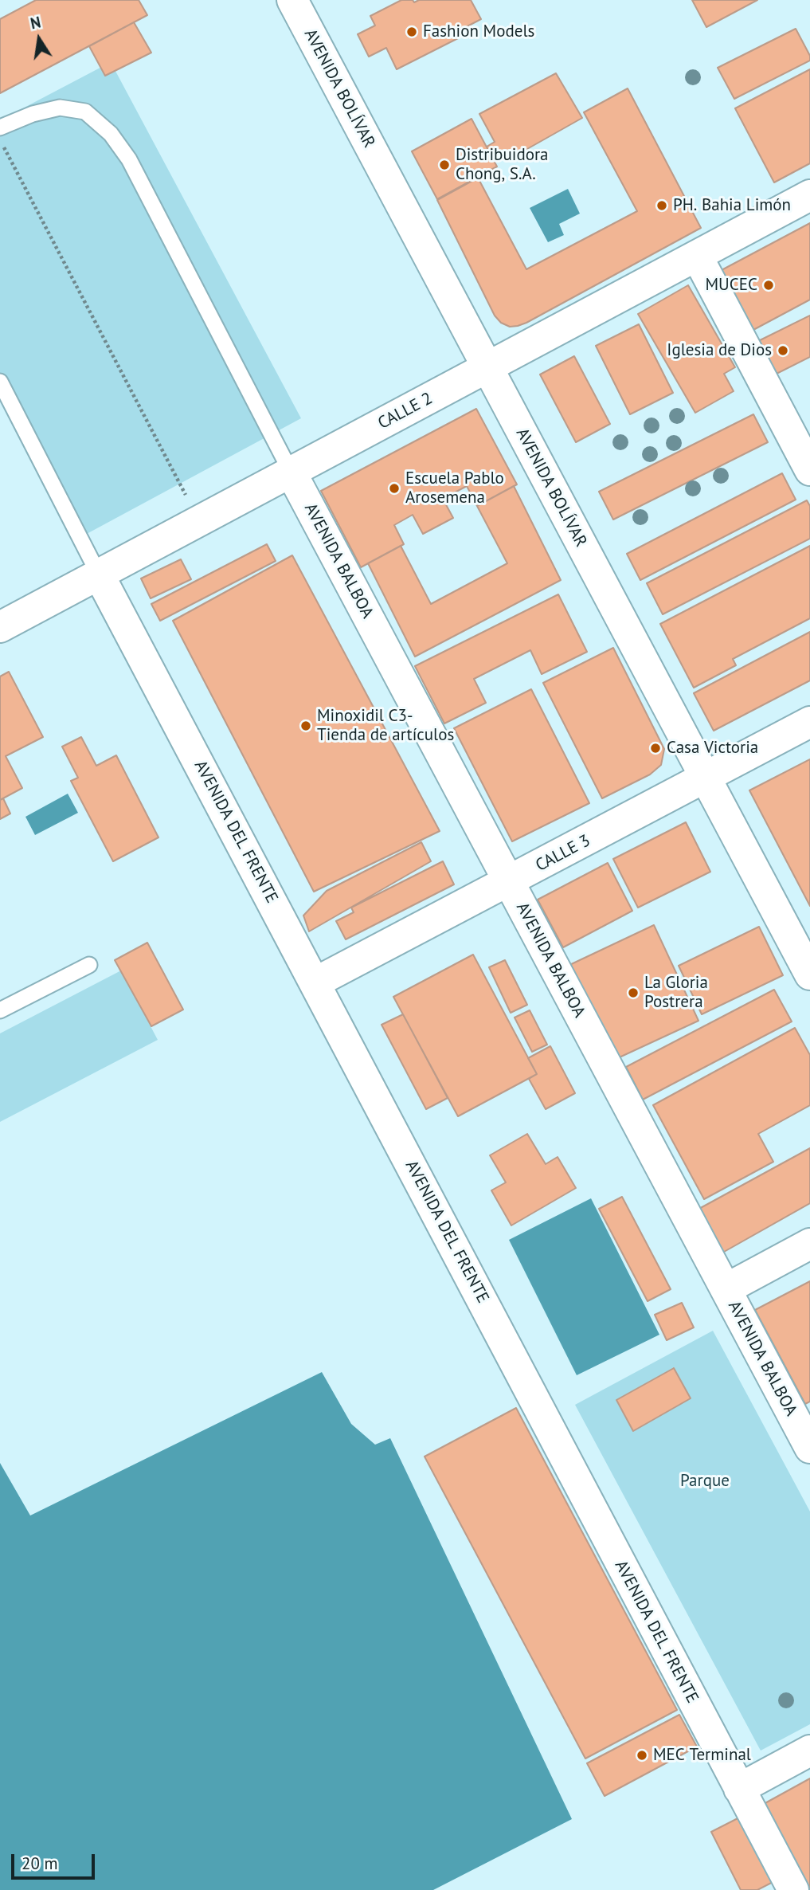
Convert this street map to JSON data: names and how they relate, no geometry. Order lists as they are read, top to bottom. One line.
{"streets":{"street":["AVENIDA BOLÍVAR","CALLE 2","AVENIDA BALBOA","AVENIDA DEL FRENTE","CALLE 3"]},"crossings":[["AVENIDA BOLÍVAR","CALLE 2"],["AVENIDA BOLÍVAR","CALLE 3"],["CALLE 2","AVENIDA BALBOA"],["CALLE 2","AVENIDA DEL FRENTE"],["AVENIDA BALBOA","CALLE 3"],["AVENIDA DEL FRENTE","CALLE 3"]],"parks":["Parque"],"places":["Fashion Models","Distribuidora Chong, S.A.","PH. Bahia Limón","MUCEC","Iglesia de Dios","Escuela Pablo Arosemena","Minoxidil C3- Tienda de artículos","Casa Victoria","La Gloria Postrera","MEC Terminal"],"scale_bar":"20 m","north":"top"}
